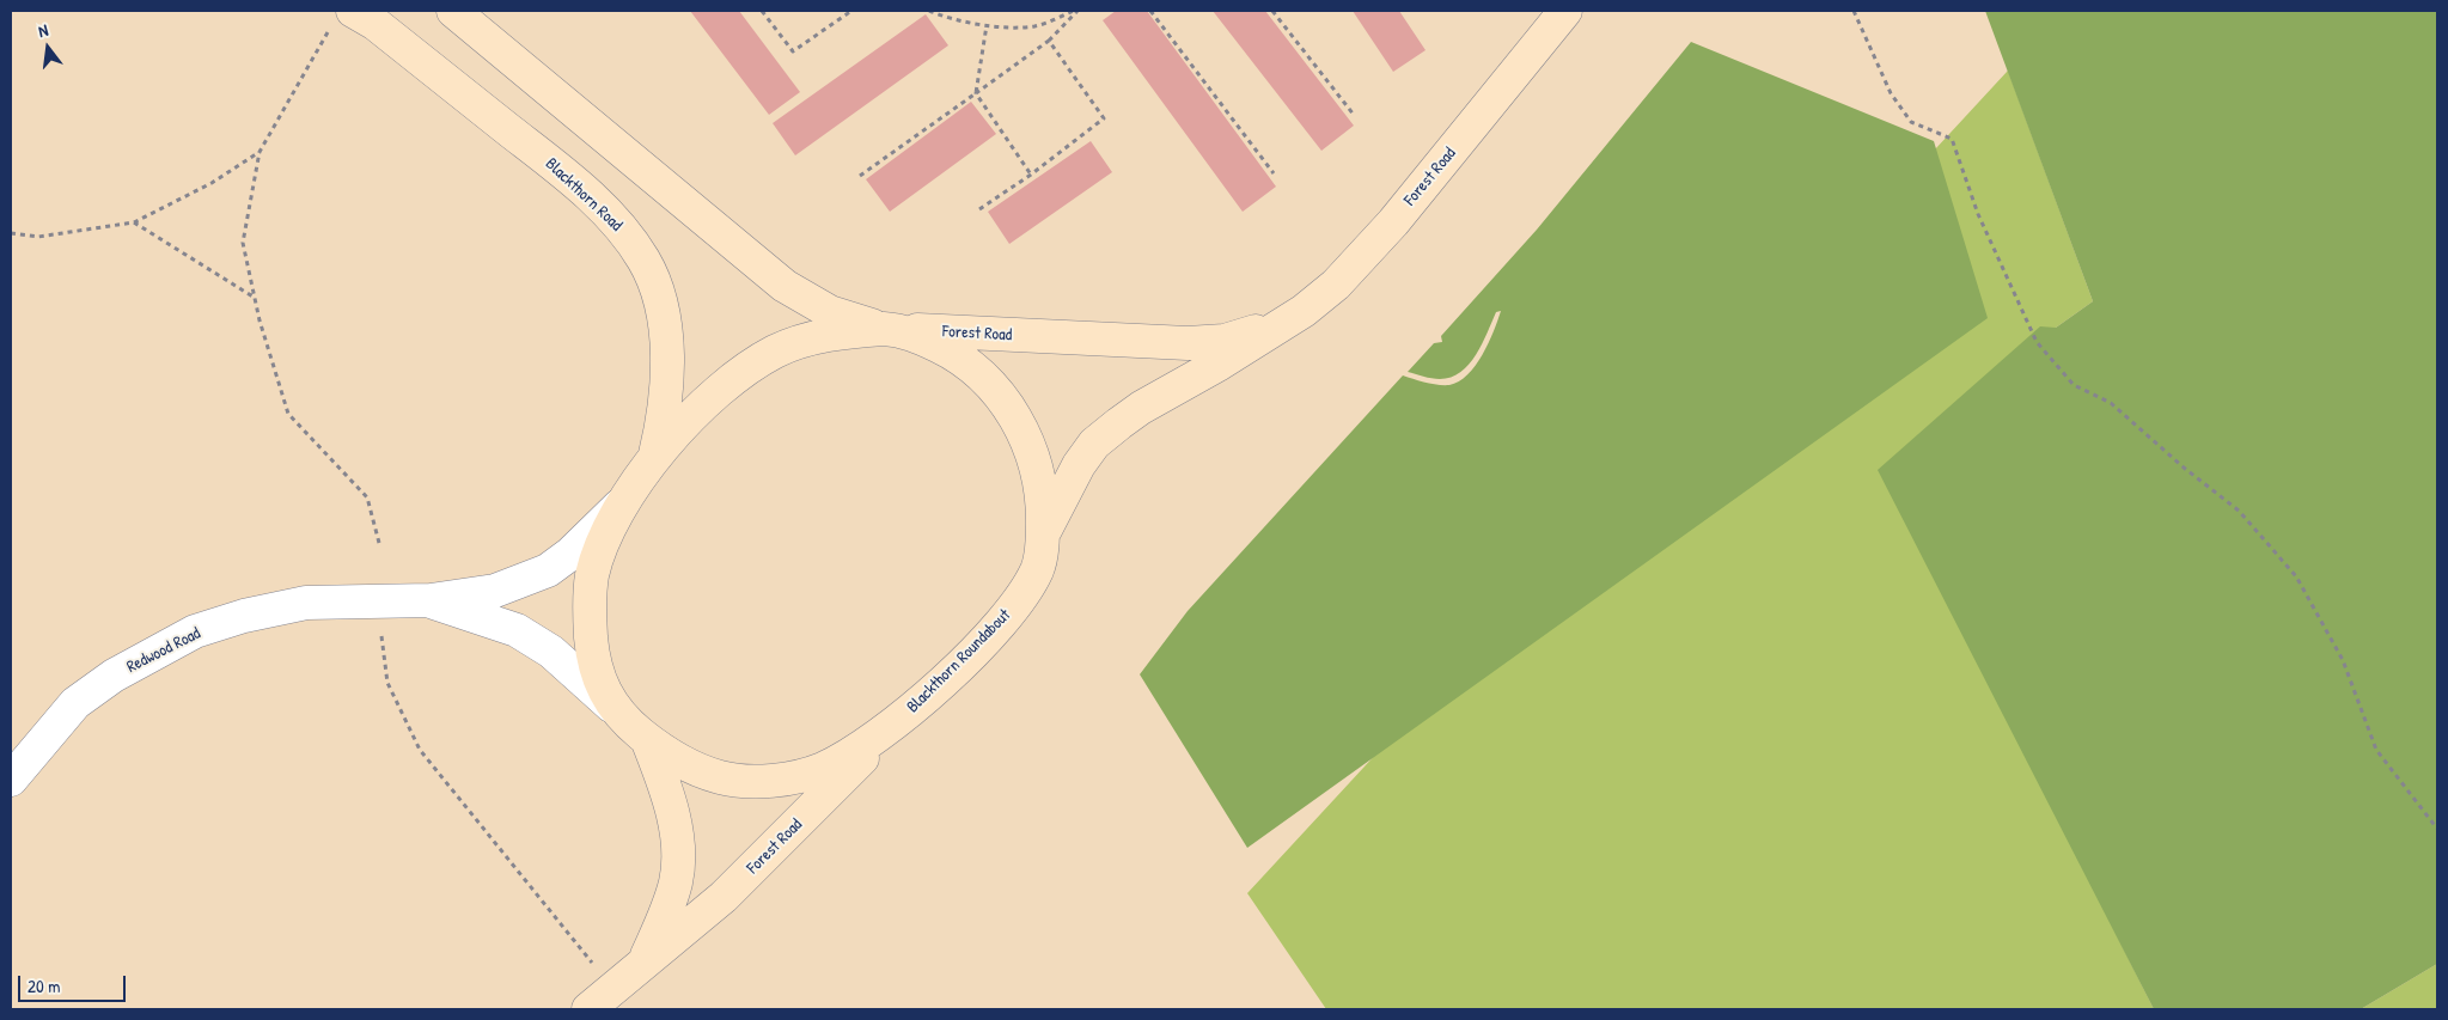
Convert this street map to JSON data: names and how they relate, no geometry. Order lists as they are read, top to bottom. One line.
{"streets":{"street":["Forest Road","Blackthorn Road","Redwood Road","Blackthorn Roundabout"]},"crossings":[["Forest Road","Blackthorn Roundabout"],["Blackthorn Road","Blackthorn Roundabout"],["Redwood Road","Blackthorn Roundabout"]],"scale_bar":"20 m","north":"top"}
